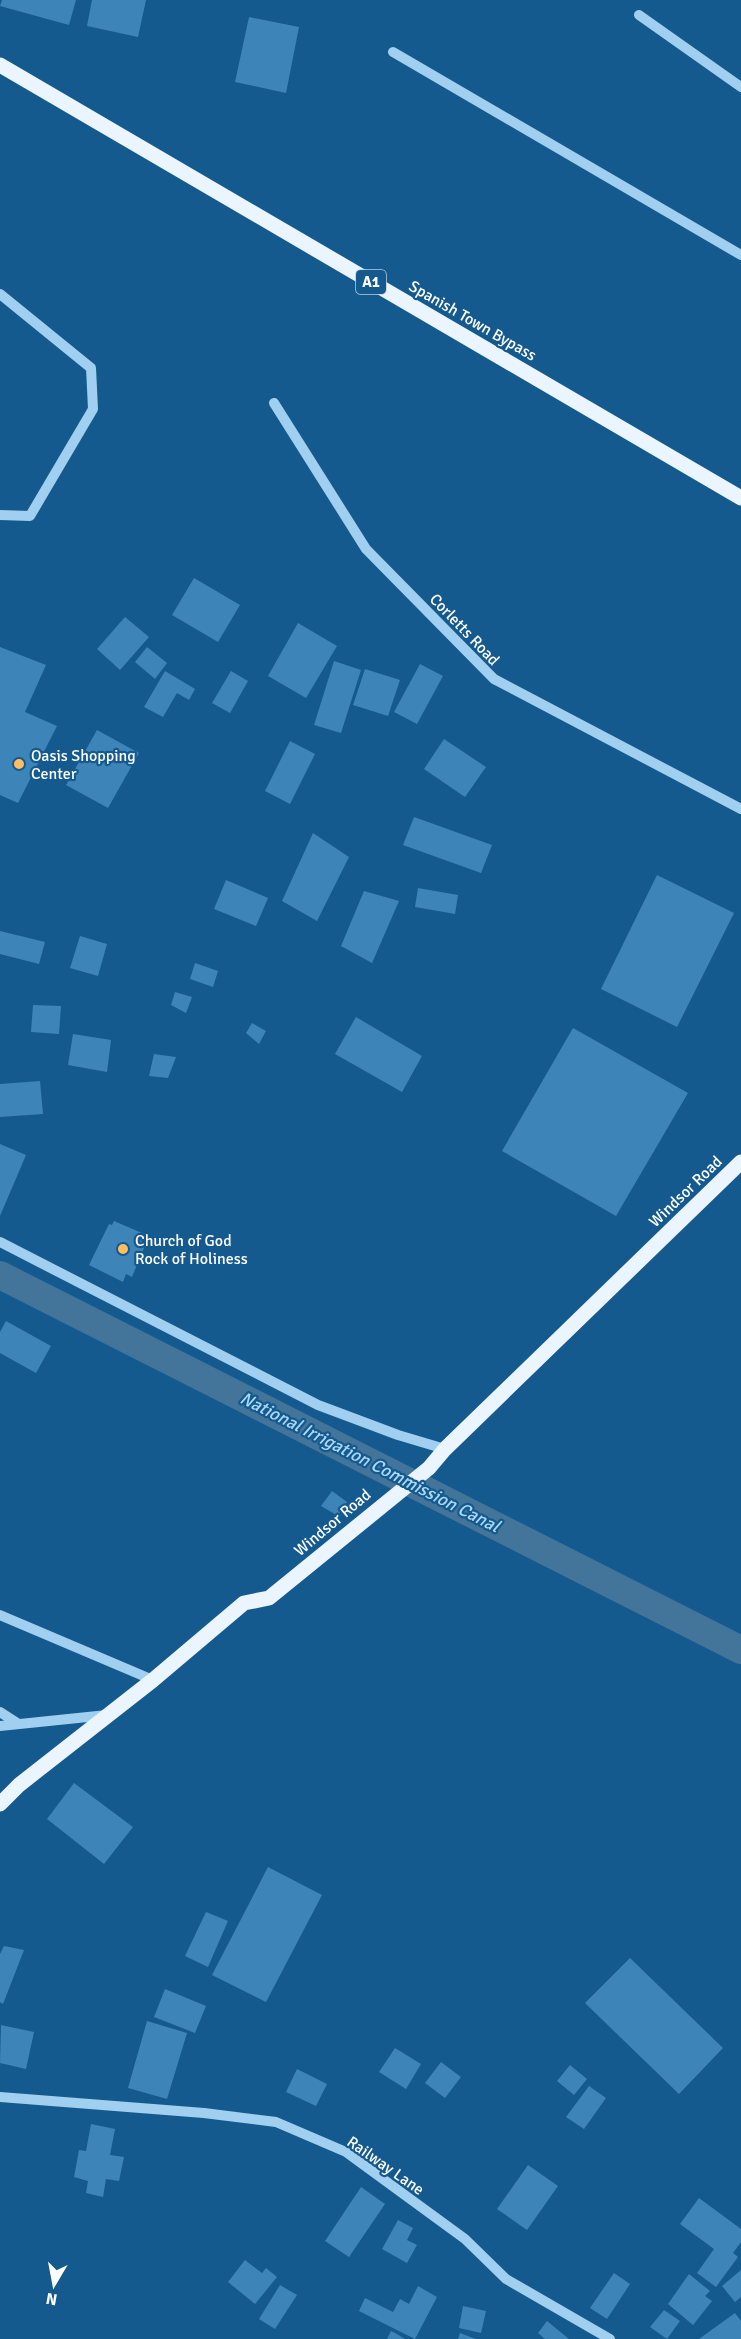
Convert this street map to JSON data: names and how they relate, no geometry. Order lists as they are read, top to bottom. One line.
{"streets":{"main road":["A1","Spanish Town Bypass","Windsor Road"],"street":["Corletts Road","Railway Lane"]},"water":["National Irrigation Commission Canal"],"places":["Oasis Shopping Center","Church of God Rock of Holiness"],"north":"bottom"}
